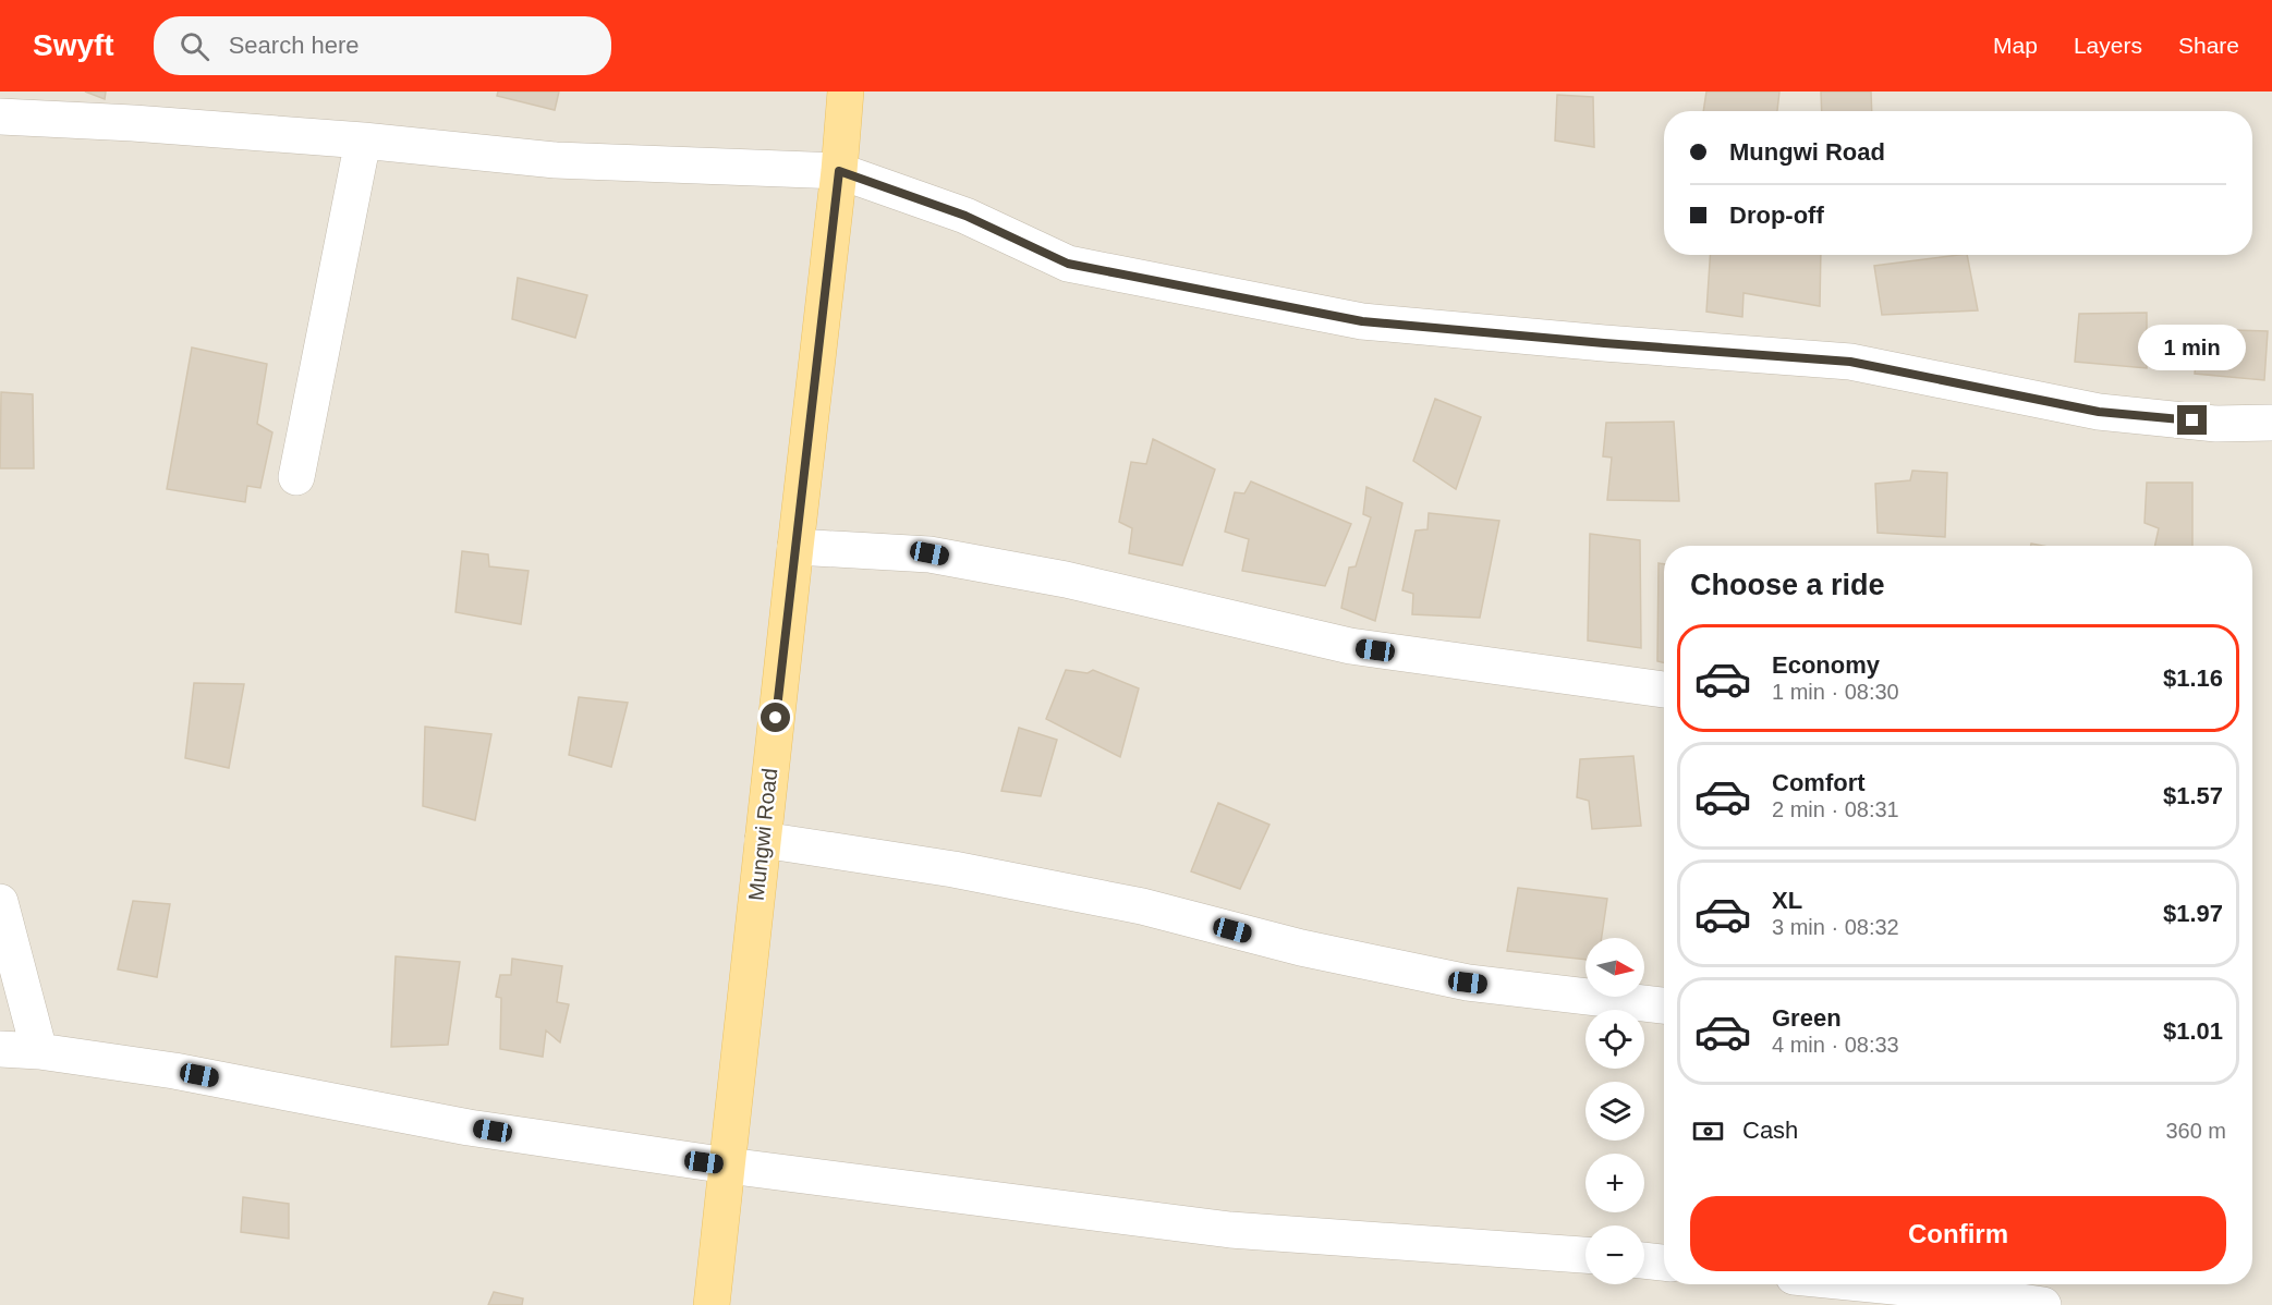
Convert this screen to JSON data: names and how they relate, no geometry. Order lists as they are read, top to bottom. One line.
{"streets":{"main road":["Mungwi Road"]},"north":"right","page":{"header":"Swyft","search":"Search here","nav":["Map","Layers","Share"],"banner":["Mungwi Road","Drop-off"],"bubble":"1 min","heading":"Choose a ride","list":[{"name":"Economy","note":"1 min · 08:30","value":"$1.16"},{"name":"Comfort","note":"2 min · 08:31","value":"$1.57"},{"name":"XL","note":"3 min · 08:32","value":"$1.97"},{"name":"Green","note":"4 min · 08:33","value":"$1.01"}],"map_buttons":["+","−"],"pay":["Cash","360 m"],"buttons":"Confirm"}}
